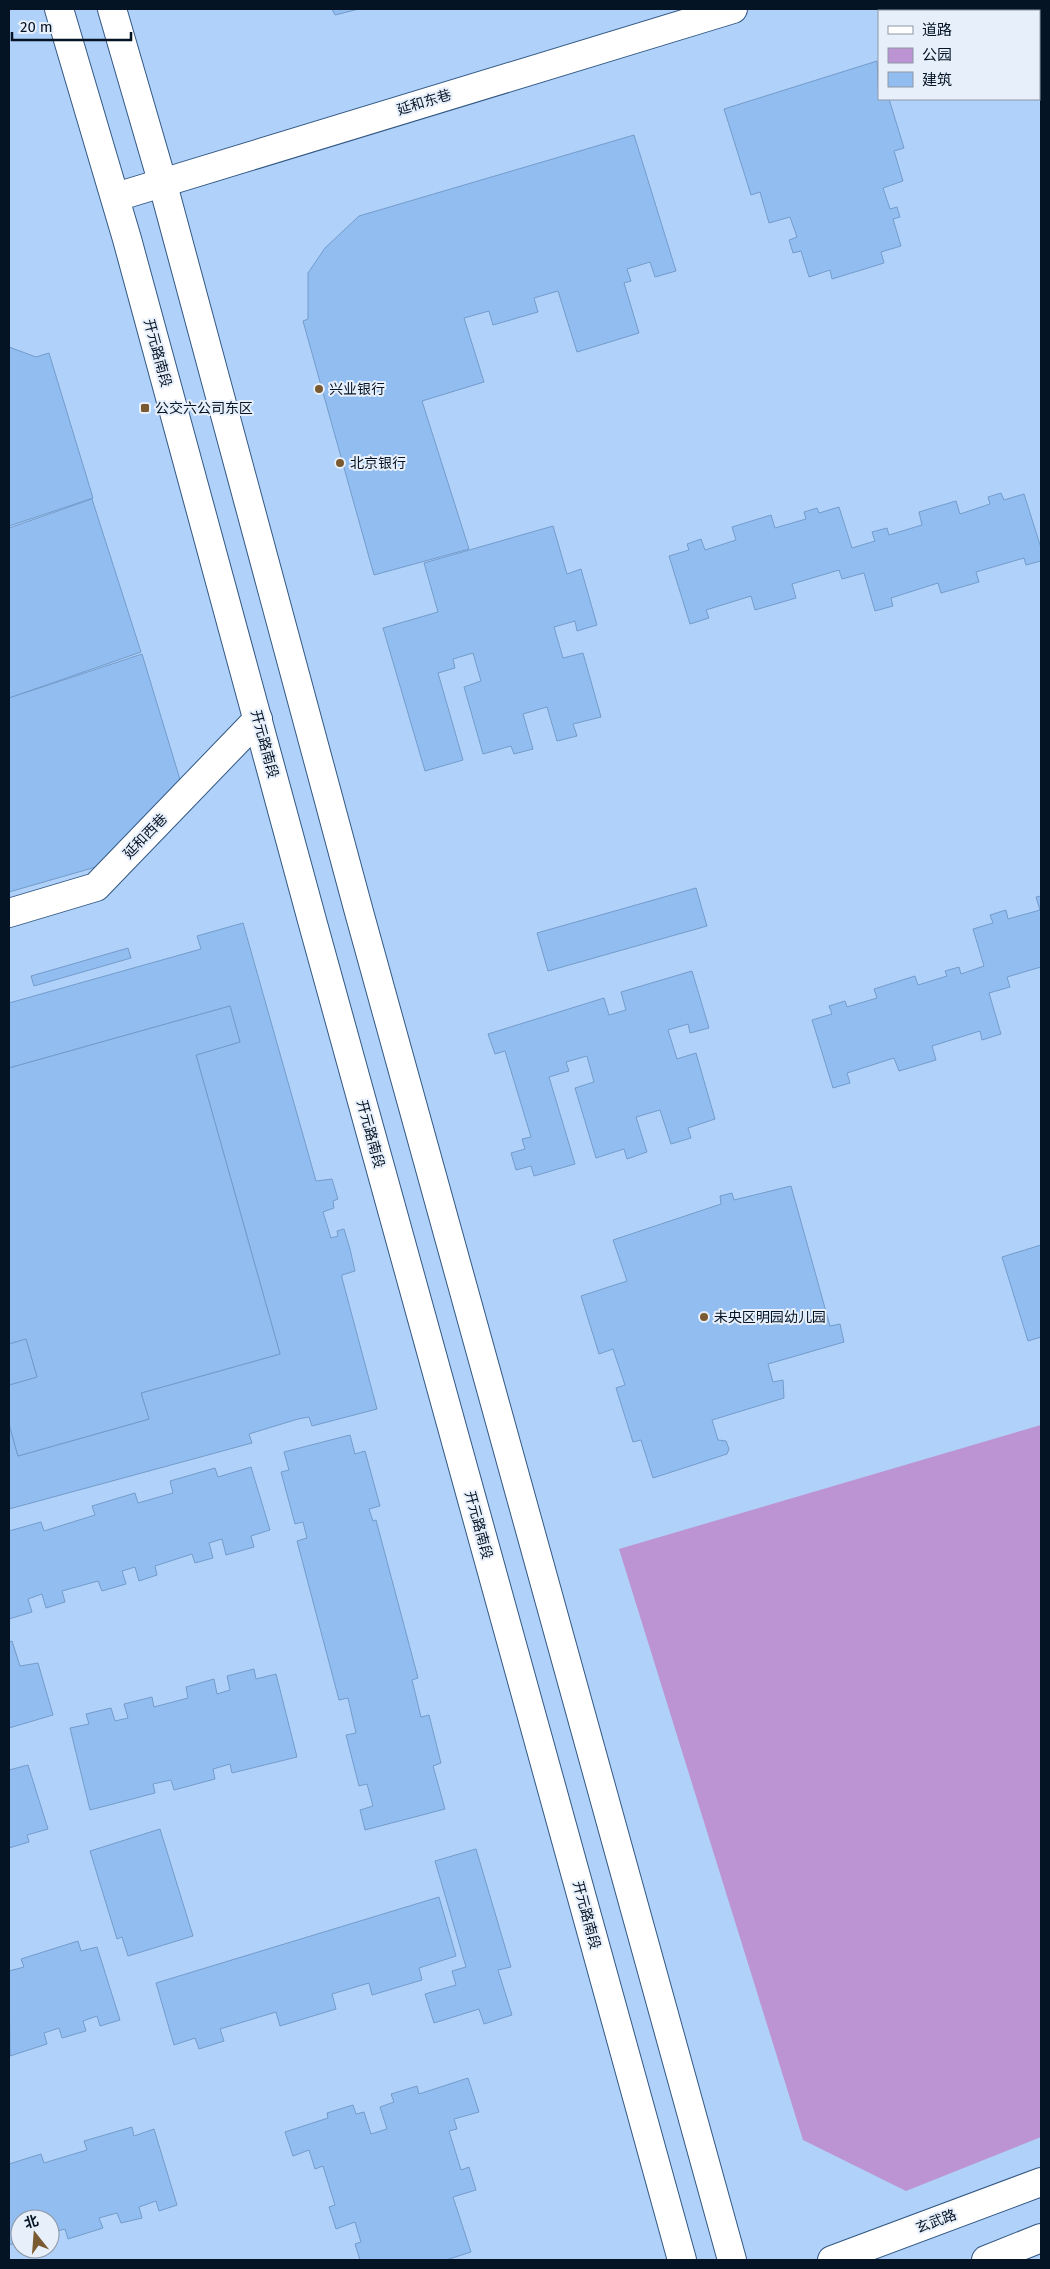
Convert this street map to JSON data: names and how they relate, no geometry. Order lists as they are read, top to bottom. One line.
{"streets":{"street":["延和东巷","开元路南段","延和西巷","玄武路"]},"crossings":[["延和东巷","开元路南段"],["开元路南段","延和西巷"]],"places":{"other":["兴业银行","北京银行","未央区明园幼儿园"],"transit":["公交六公司东区"]},"legend":["道路","公园","建筑"],"scale_bar":"20 m","north":"top"}
